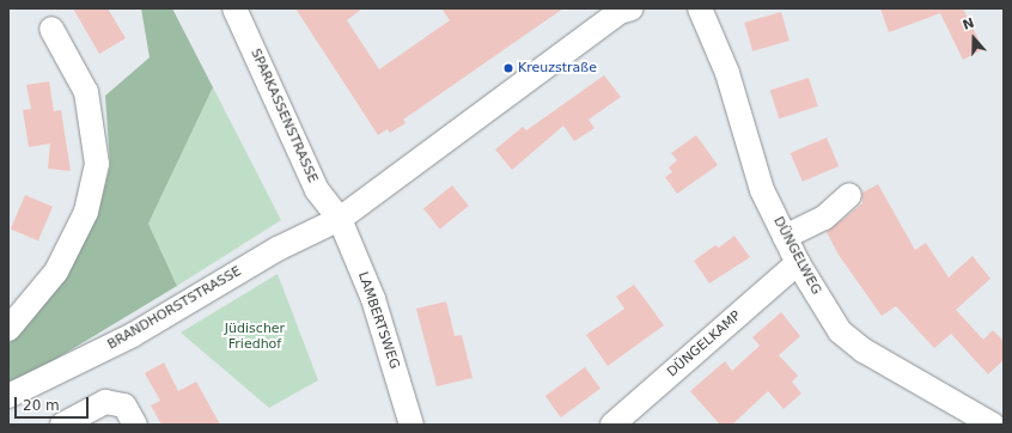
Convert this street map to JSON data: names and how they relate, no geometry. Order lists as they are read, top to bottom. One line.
{"streets":{"street":["SPARKASSENSTRASSE","DÜNGELWEG","BRANDHORSTSTRASSE","LAMBERTSWEG","DÜNGELKAMP"]},"crossings":[["SPARKASSENSTRASSE","BRANDHORSTSTRASSE"],["SPARKASSENSTRASSE","LAMBERTSWEG"],["DÜNGELWEG","DÜNGELKAMP"],["BRANDHORSTSTRASSE","LAMBERTSWEG"]],"parks":["Jüdischer Friedhof"],"places":["Kreuzstraße"],"scale_bar":"20 m","north":"top"}
